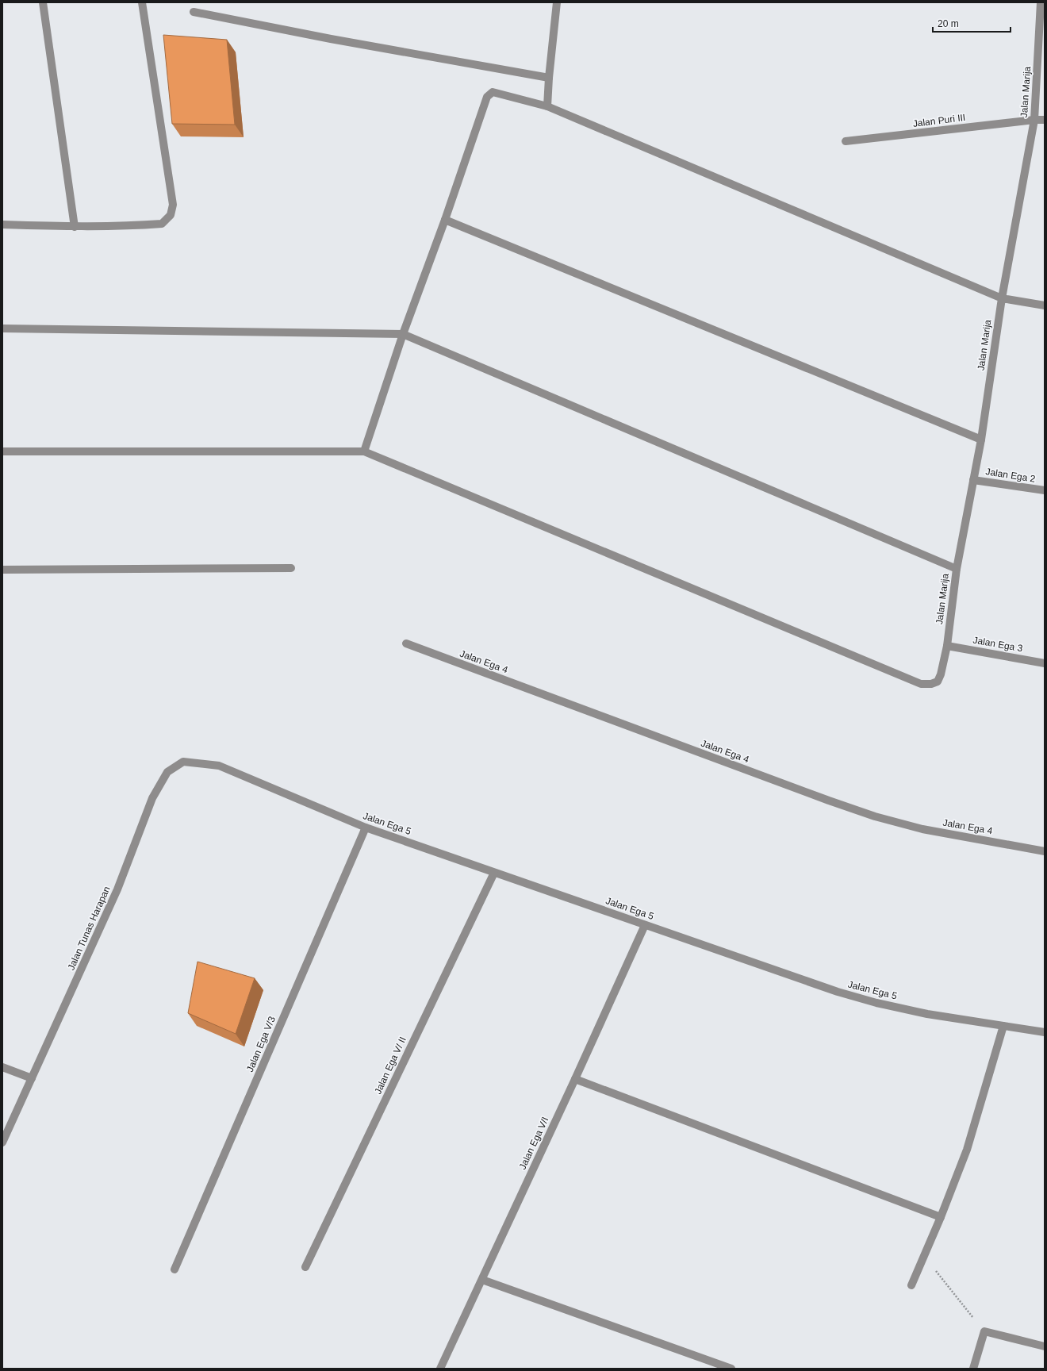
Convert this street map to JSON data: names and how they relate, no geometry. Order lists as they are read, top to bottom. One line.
{"streets":{"street":["Jalan Marija","Jalan Puri III","Jalan Ega 2","Jalan Ega 3","Jalan Ega 4","Jalan Ega 5","Jalan Tunas Harapan","Jalan Ega V/3","Jalan Ega V/ II","Jalan Ega V/I"]},"crossings":[["Jalan Marija","Jalan Puri III"],["Jalan Marija","Jalan Ega 2"],["Jalan Marija","Jalan Ega 3"],["Jalan Ega 5","Jalan Tunas Harapan"],["Jalan Ega 5","Jalan Ega V/3"],["Jalan Ega 5","Jalan Ega V/ II"],["Jalan Ega 5","Jalan Ega V/I"]],"scale_bar":"20 m"}
